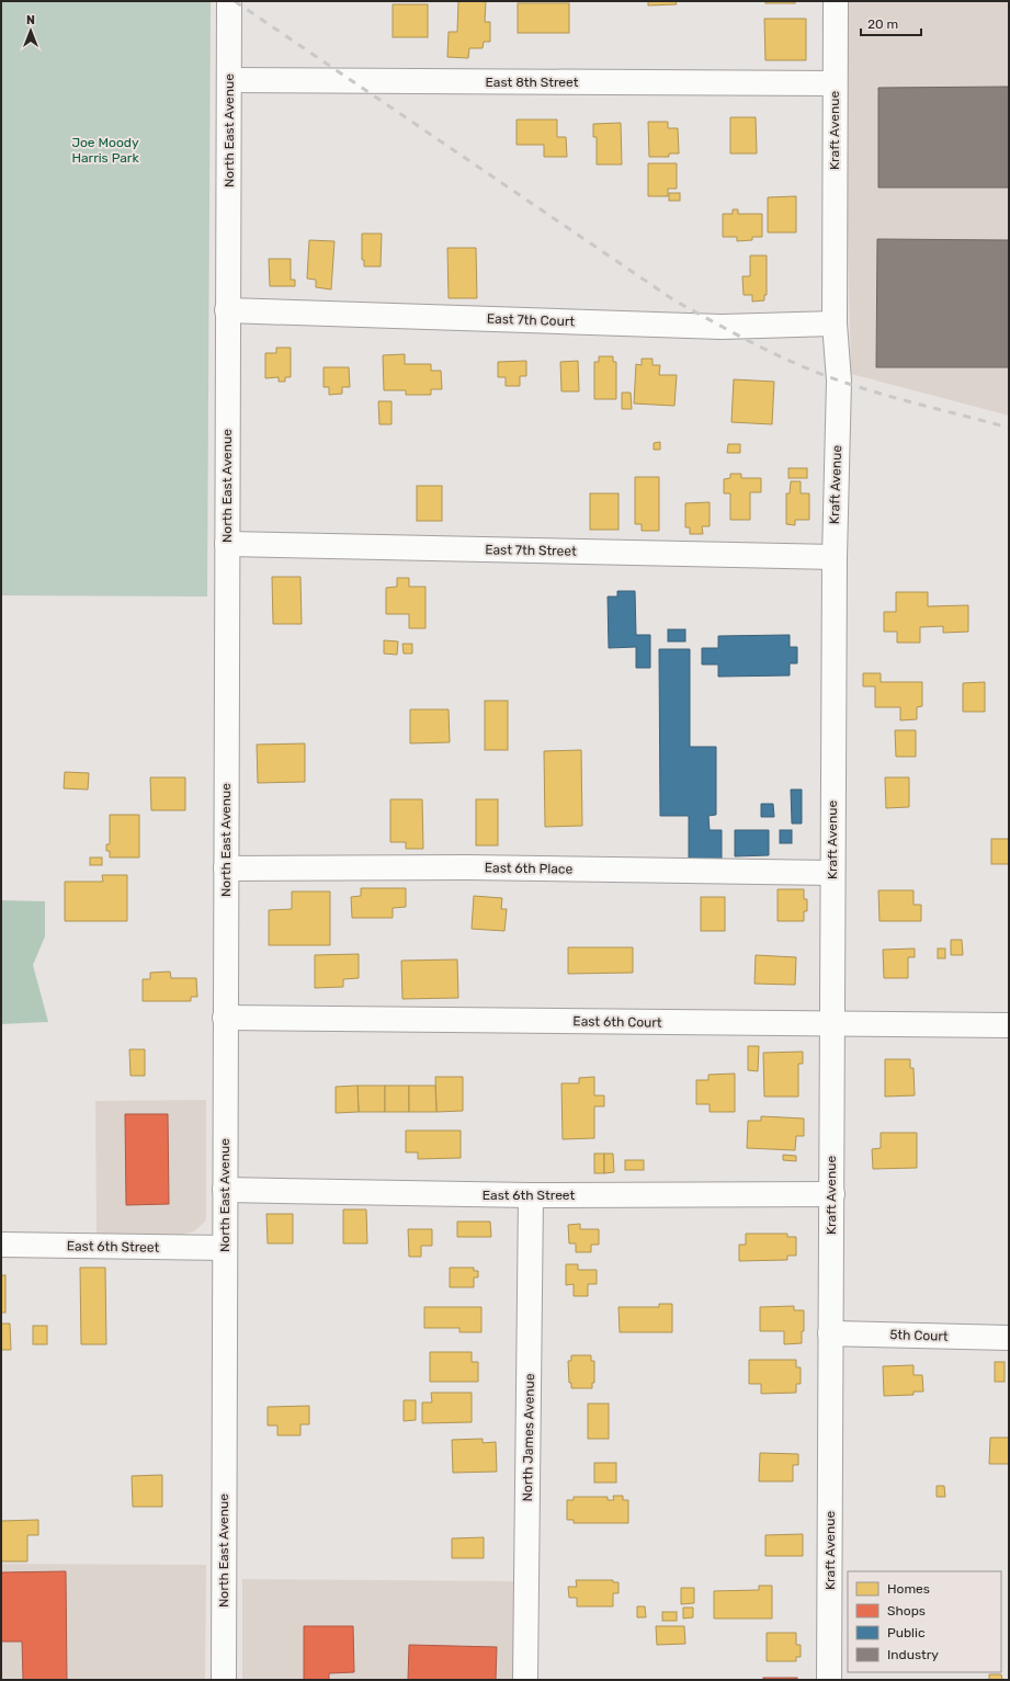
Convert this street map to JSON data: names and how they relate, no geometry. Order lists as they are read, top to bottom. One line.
{"streets":{"street":["East 8th Street","North East Avenue","Kraft Avenue","East 7th Court","East 7th Street","East 6th Place","East 6th Court","East 6th Street","5th Court","North James Avenue"]},"crossings":[["East 8th Street","North East Avenue"],["East 8th Street","Kraft Avenue"],["North East Avenue","East 7th Court"],["North East Avenue","East 7th Street"],["North East Avenue","East 6th Place"],["North East Avenue","East 6th Court"],["North East Avenue","East 6th Street"],["Kraft Avenue","East 7th Court"],["Kraft Avenue","East 7th Street"],["Kraft Avenue","East 6th Place"],["Kraft Avenue","East 6th Court"],["Kraft Avenue","East 6th Street"],["Kraft Avenue","5th Court"],["East 6th Street","North James Avenue"]],"parks":["Joe Moody Harris Park"],"legend":["Homes","Shops","Public","Industry"],"scale_bar":"20 m","north":"top"}
